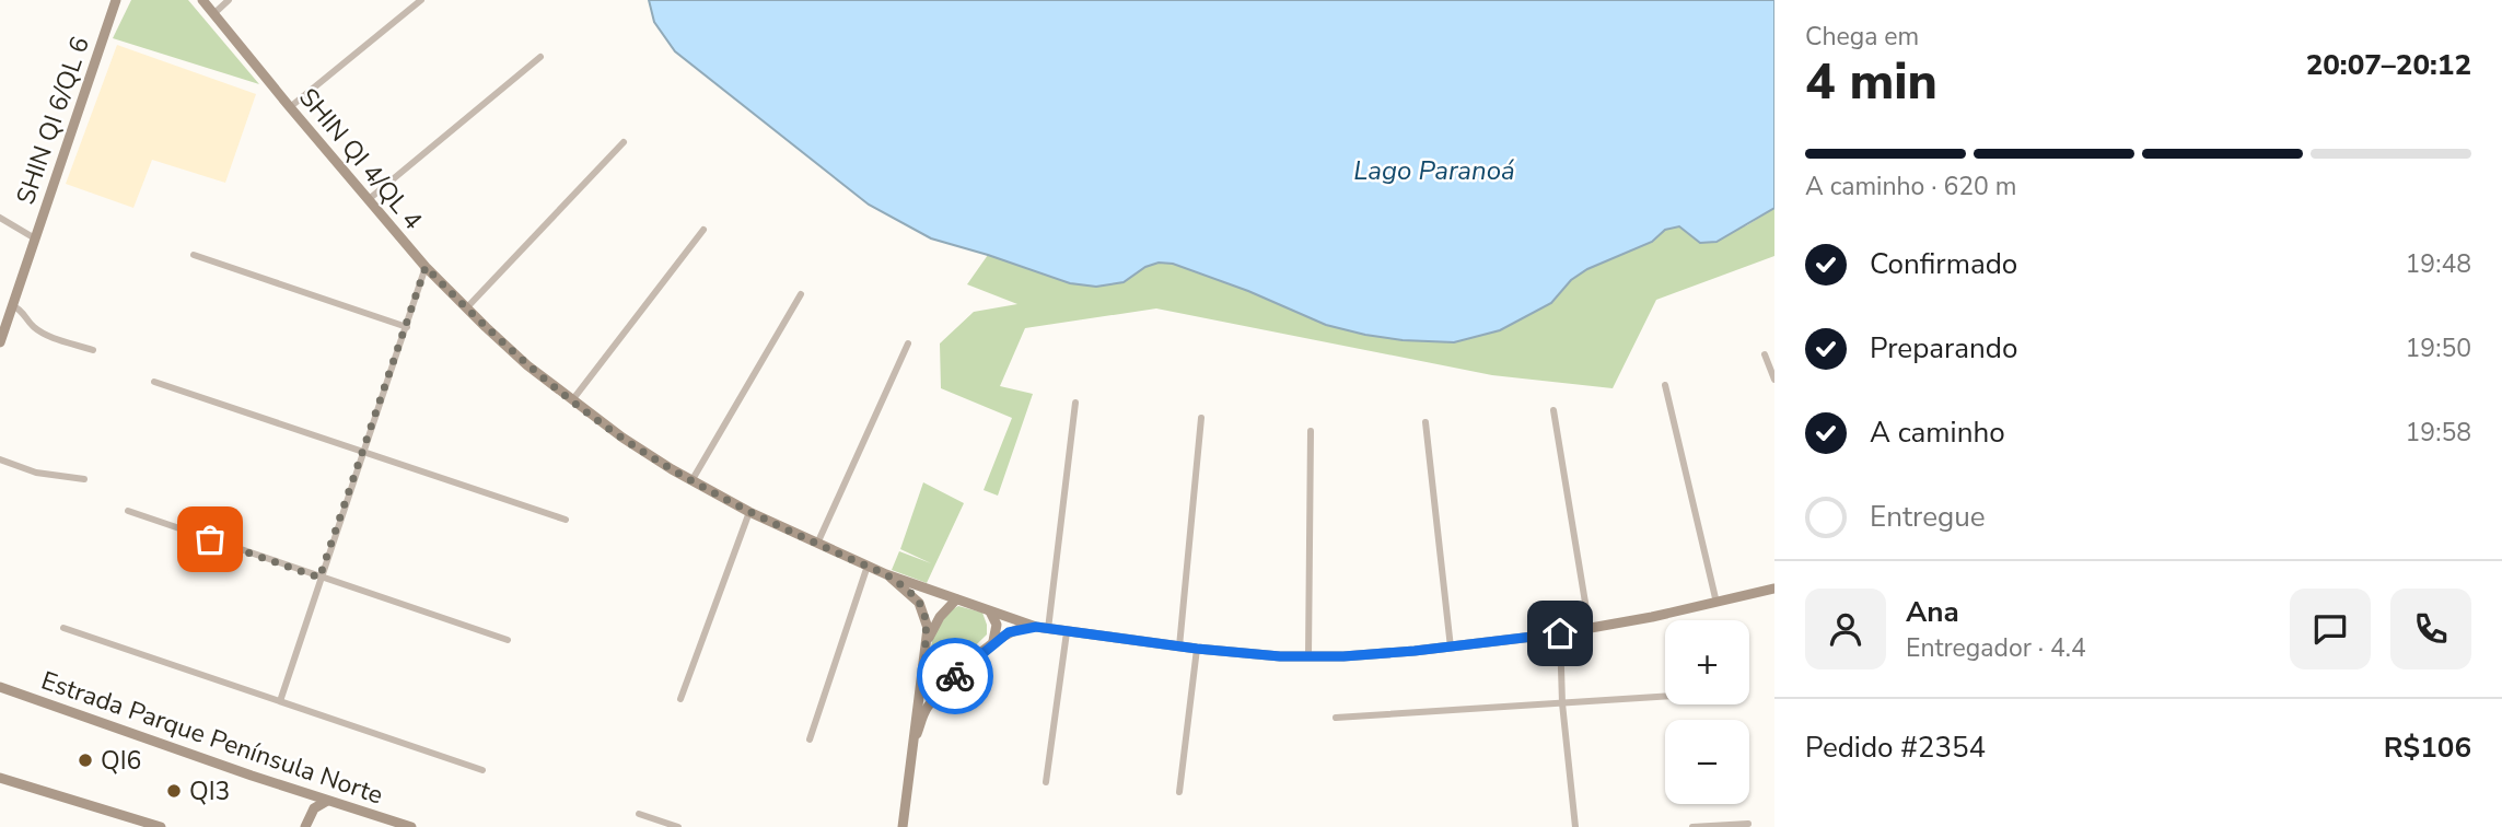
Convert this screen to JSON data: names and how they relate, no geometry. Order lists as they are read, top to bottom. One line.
{"streets":{"street":["SHIN QI 6/QL 6","SHIN QI 4/QL 4","Estrada Parque Península Norte"]},"water":["Lago Paranoá"],"places":["QI6","QI3"],"page":{"heading":["4 min","Chega em","20:07–20:12"],"panel":["Ana","Entregador · 4.4","Pedido #2354","R$106"],"bar":"A caminho · 620 m","list":[["Confirmado","19:48"],["Preparando","19:50"],["A caminho","19:58"],"Entregue"],"map_buttons":["+","−"]}}
